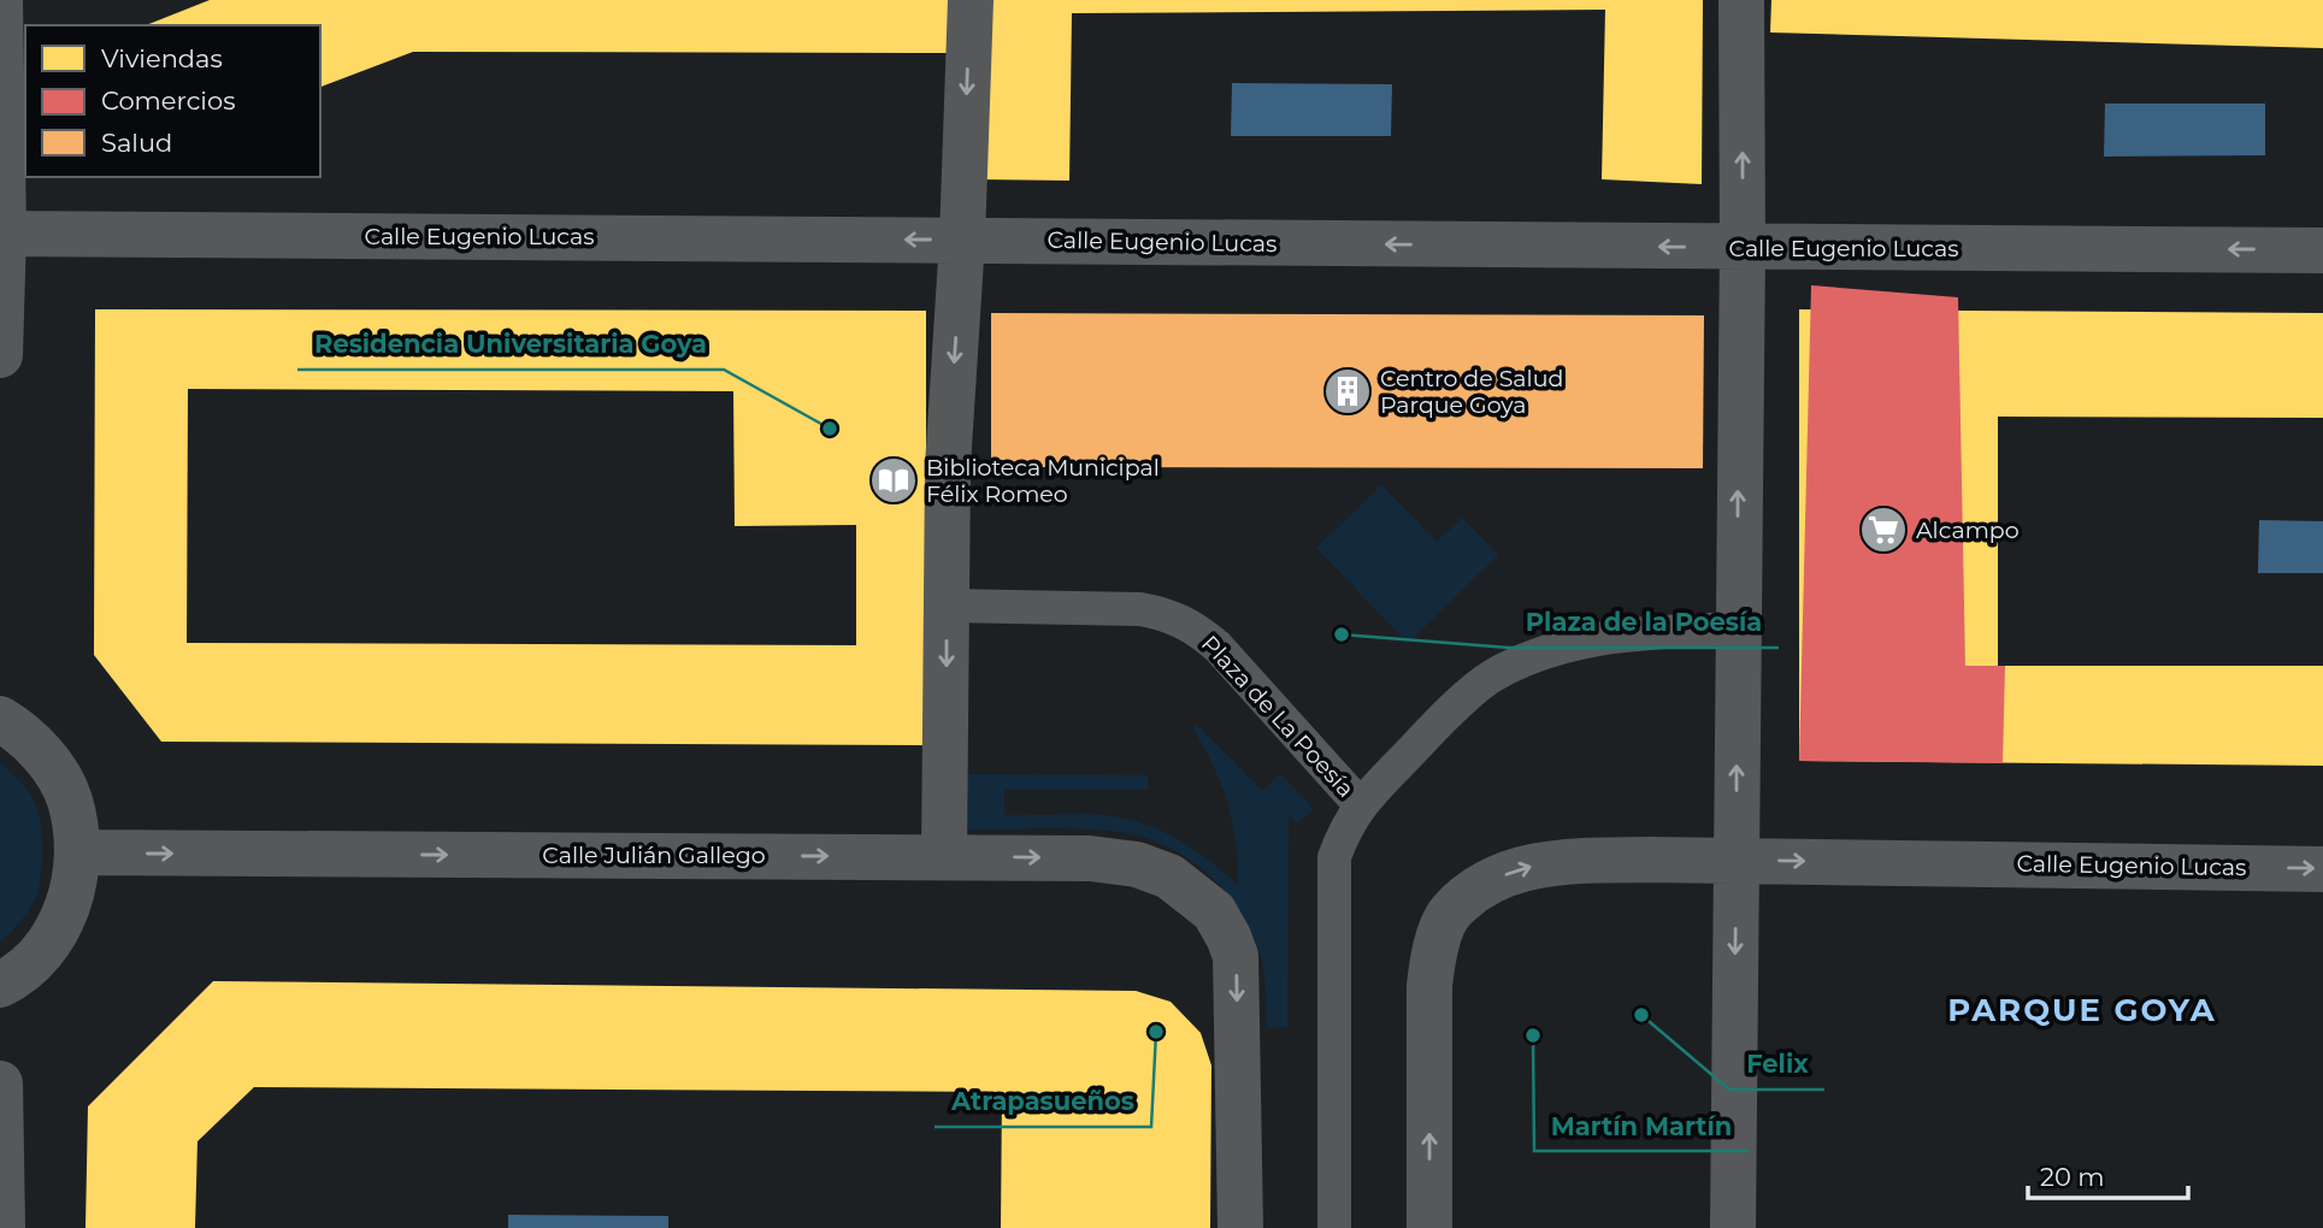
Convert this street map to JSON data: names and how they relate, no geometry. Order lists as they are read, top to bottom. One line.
{"streets":{"street":["Calle Eugenio Lucas","Plaza de La Poesía","Calle Julián Gallego"]},"one_way":["Calle Julián Gallego"],"districts":["PARQUE GOYA"],"places":{"building":["Centro de Salud Parque Goya"],"other":["Residencia Universitaria Goya","Plaza de la Poesía","Felix","Atrapasueños","Martín Martín"],"library":["Biblioteca Municipal Félix Romeo"],"supermarket":["Alcampo"]},"legend":["Viviendas","Comercios","Salud"],"scale_bar":"20 m"}
